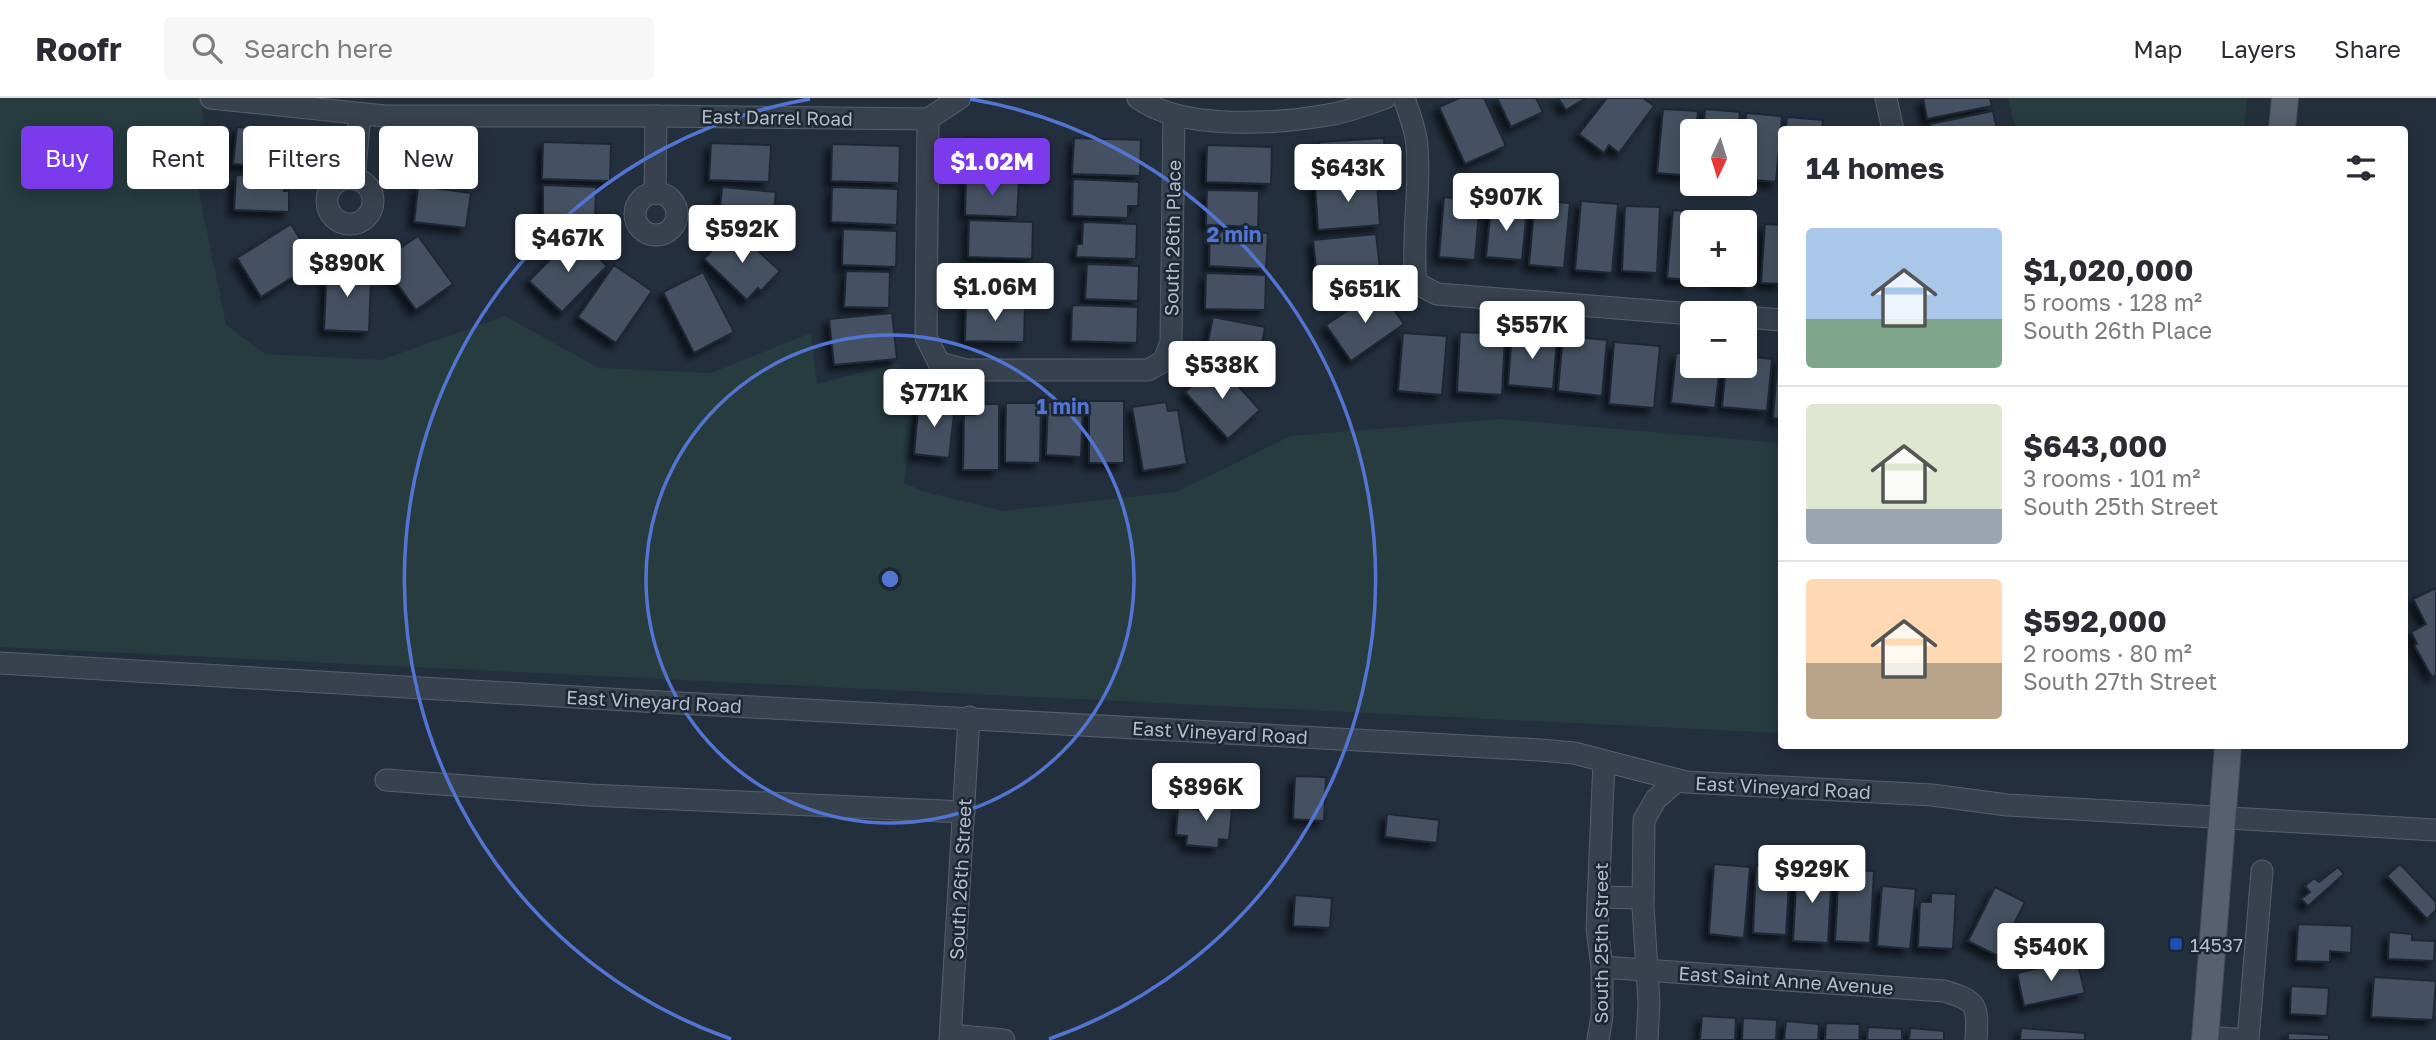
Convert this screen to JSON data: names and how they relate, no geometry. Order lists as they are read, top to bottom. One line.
{"streets":{"street":["East Darrel Road","South 26th Place","East Vineyard Road","South 26th Street","South 25th Street","East Saint Anne Avenue"]},"crossings":[["East Darrel Road","South 26th Place"],["East Vineyard Road","South 26th Street"],["East Vineyard Road","South 25th Street"],["South 25th Street","East Saint Anne Avenue"]],"places":{"transit":["14537"]},"north":"bottom","page":{"header":"Roofr","search":"Search here","nav":["Map","Layers","Share"],"map_buttons":["+","−"],"chip":["Buy","Rent","Filters","New"],"heading":"14 homes","price":["$1.02M","$643K","$907K","$592K","$467K","$890K","$1.06M","$651K","$557K","$538K","$771K","$896K","$929K","$540K"],"list":[{"name":"$1,020,000","note":"5 rooms · 128 m² · South 26th Place"},{"name":"$643,000","note":"3 rooms · 101 m² · South 25th Street"},{"name":"$592,000","note":"2 rooms · 80 m² · South 27th Street"}]},"rings":["2 min","1 min"]}
